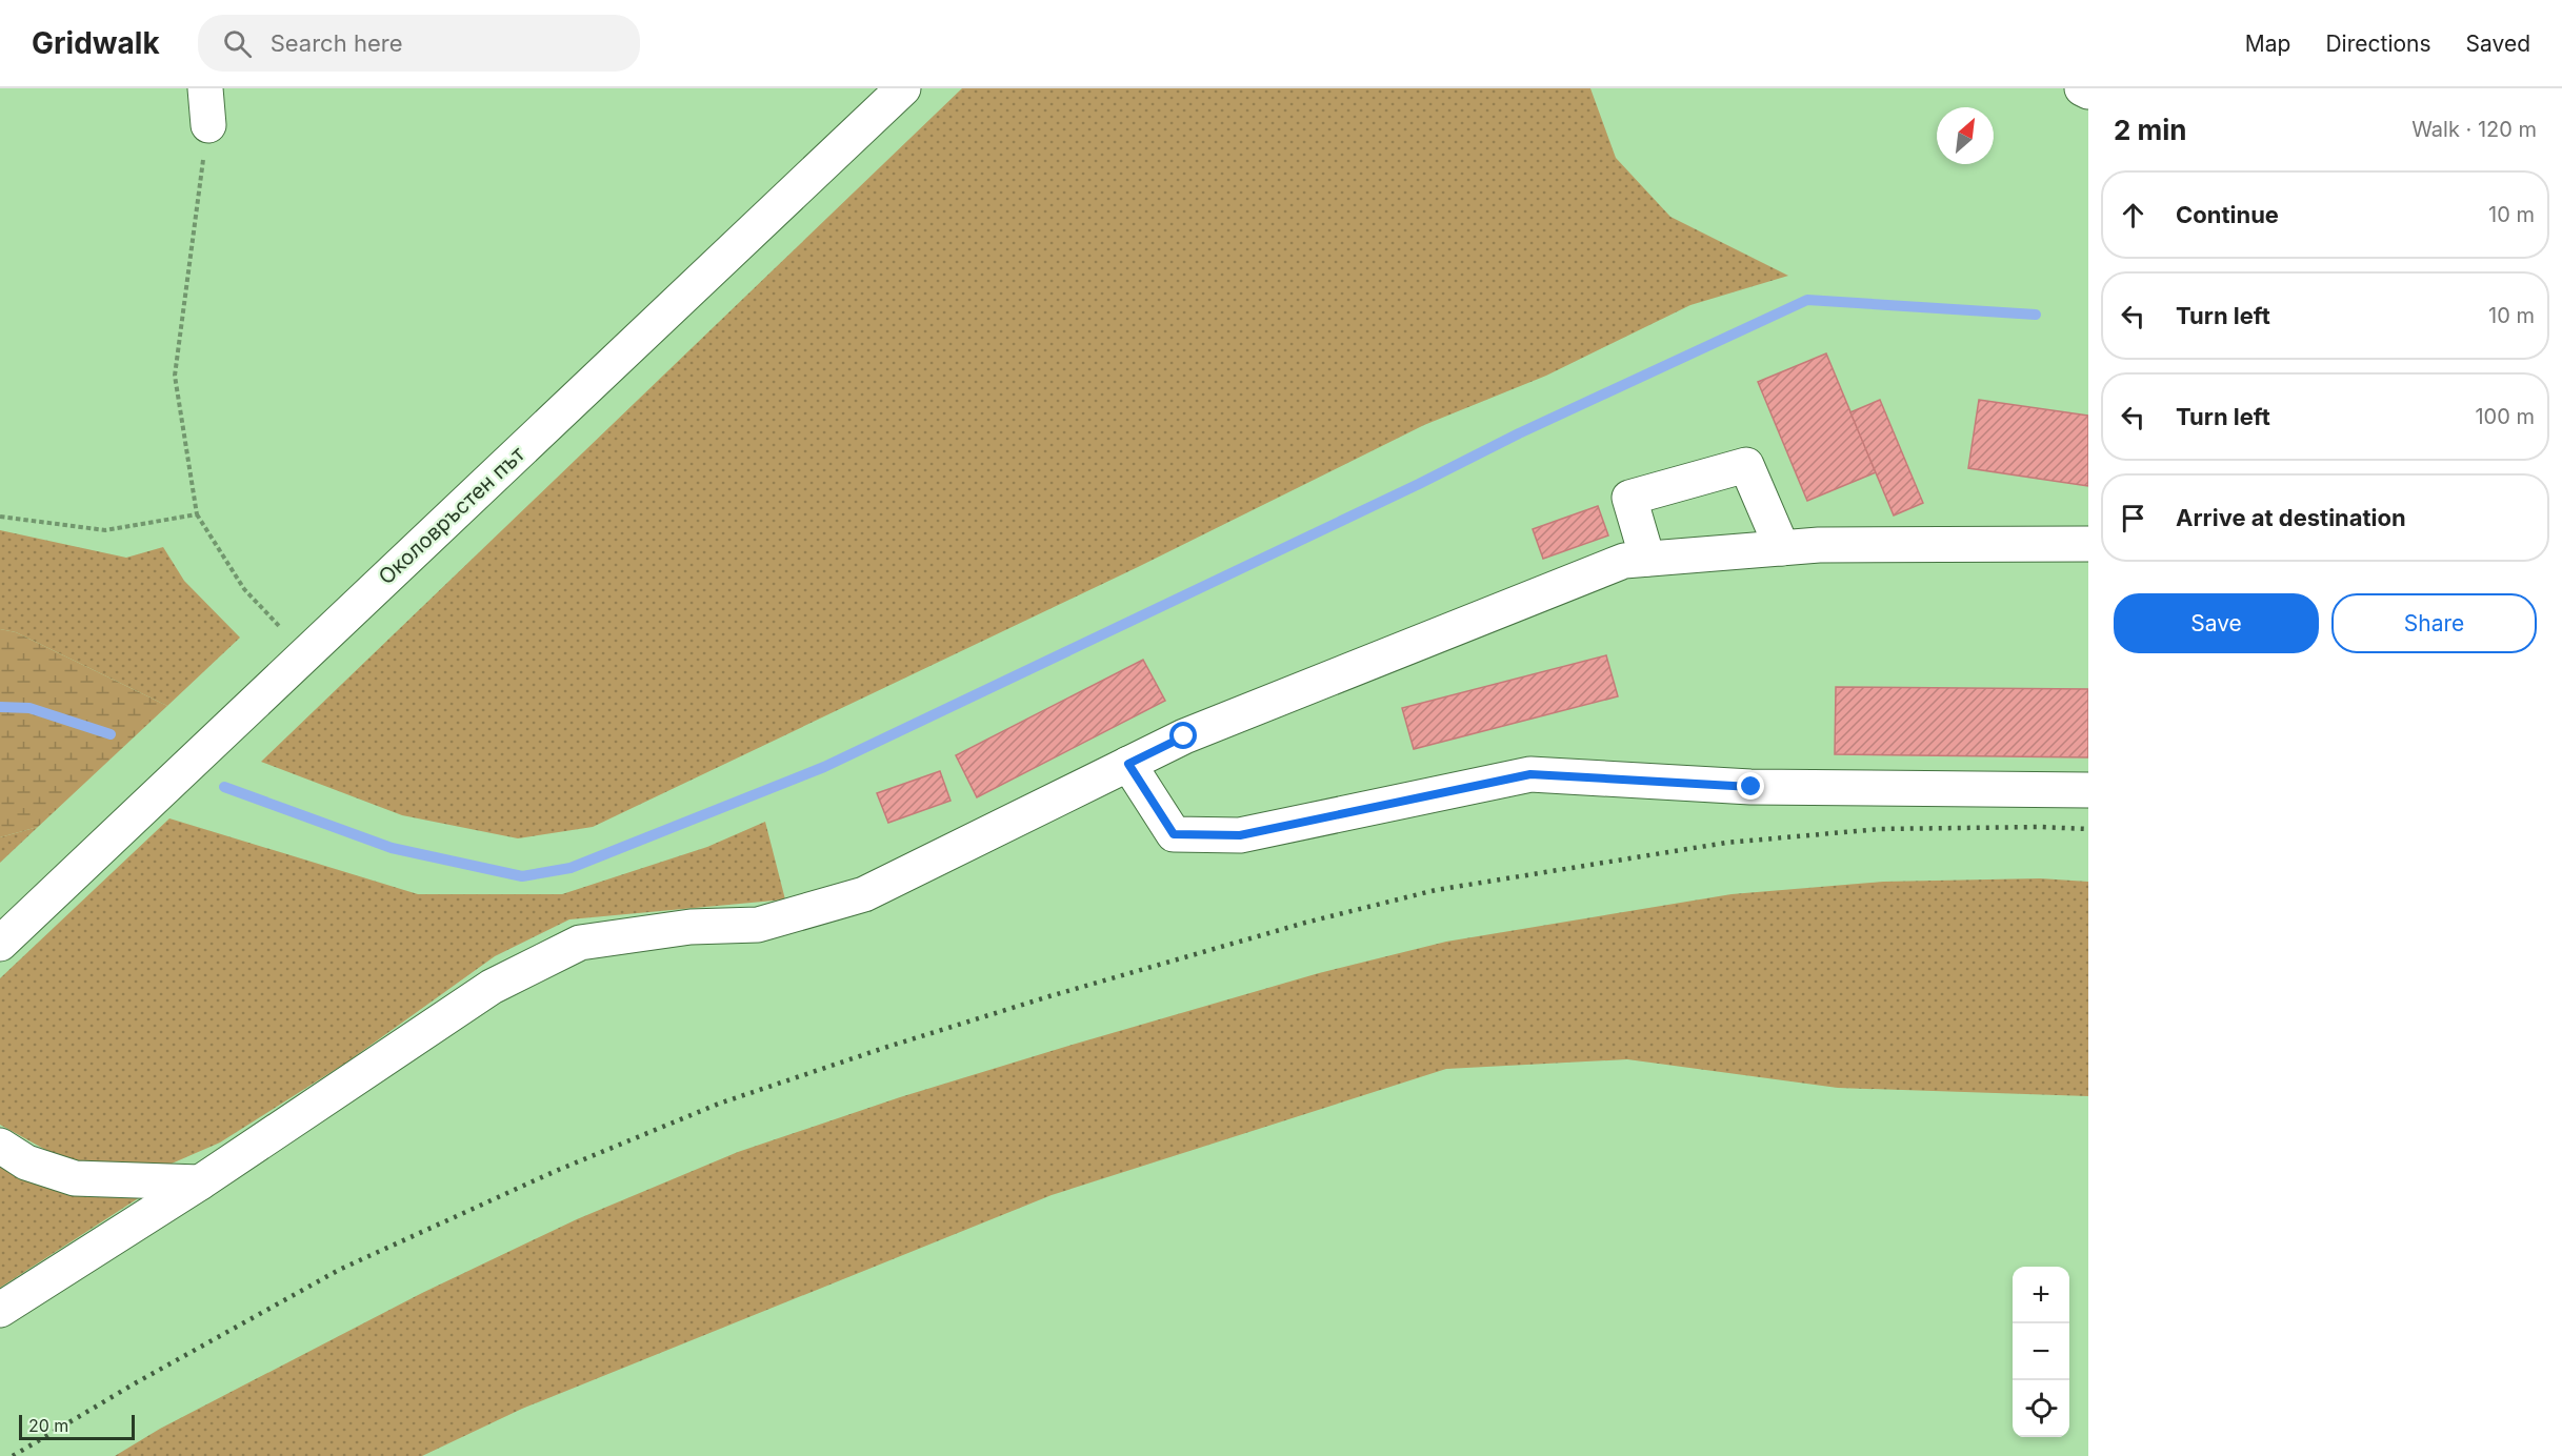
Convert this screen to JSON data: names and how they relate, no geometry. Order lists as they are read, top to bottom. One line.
{"streets":{"main road":["Околовръстен път"]},"scale_bar":"20 m","north":"top right","page":{"header":"Gridwalk","search":"Search here","nav":["Map","Directions","Saved"],"heading":["2 min","Walk · 120 m"],"list":[["Continue","10 m"],["Turn left","10 m"],["Turn left","100 m"],"Arrive at destination"],"buttons":["Save","Share"],"map_buttons":["+","−"],"scale":"20 m"}}
